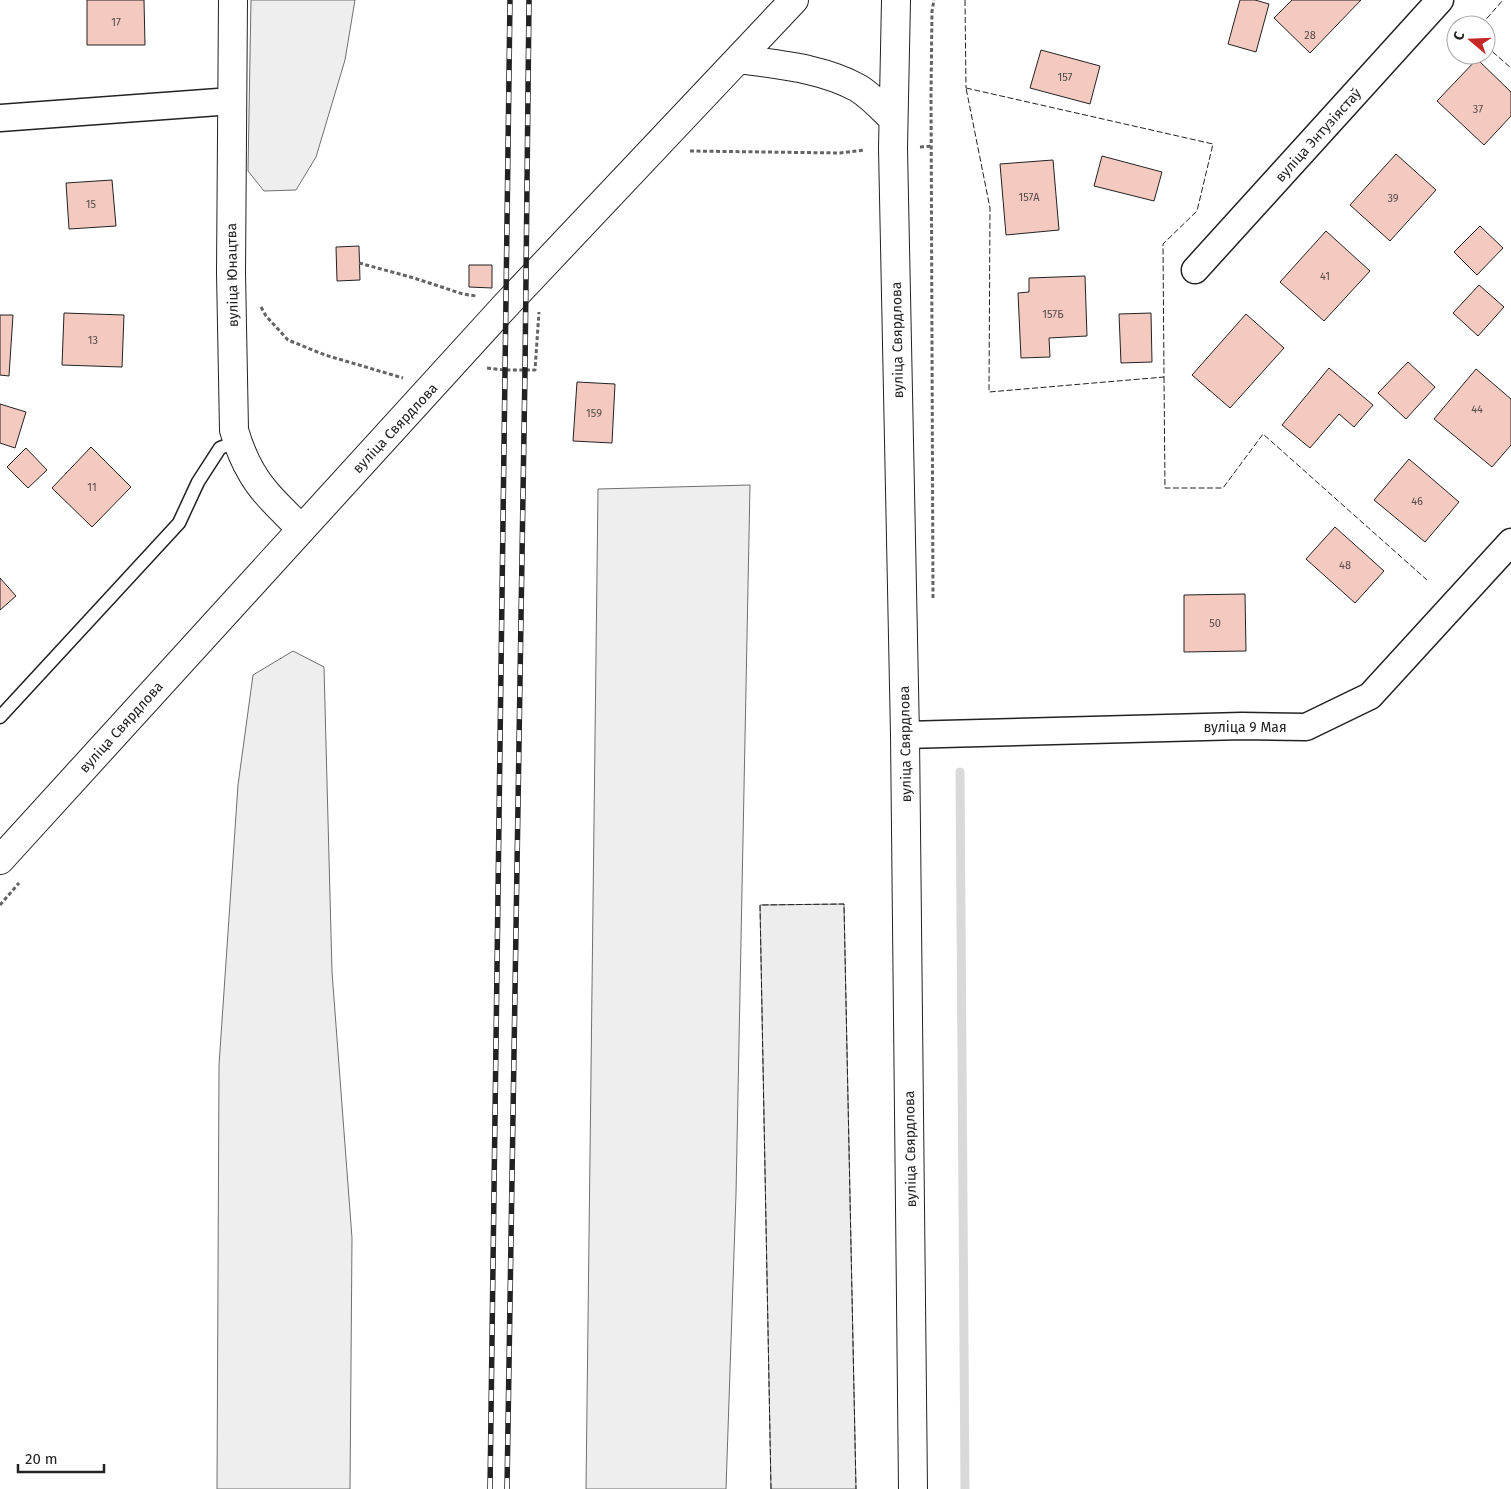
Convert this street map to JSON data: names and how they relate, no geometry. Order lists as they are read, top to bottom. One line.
{"streets":{"street":["вуліца Энтузіястаў","вуліца Юнацтва","вуліца Свярдлова","вуліца 9 Мая"]},"crossings":[["вуліца Юнацтва","вуліца Свярдлова"],["вуліца Свярдлова","вуліца 9 Мая"]],"house_numbers":["17","28","157","37","157А","39","15","41","157Б","13","44","159","11","46","48","50"],"scale_bar":"20 m","north":"left"}
